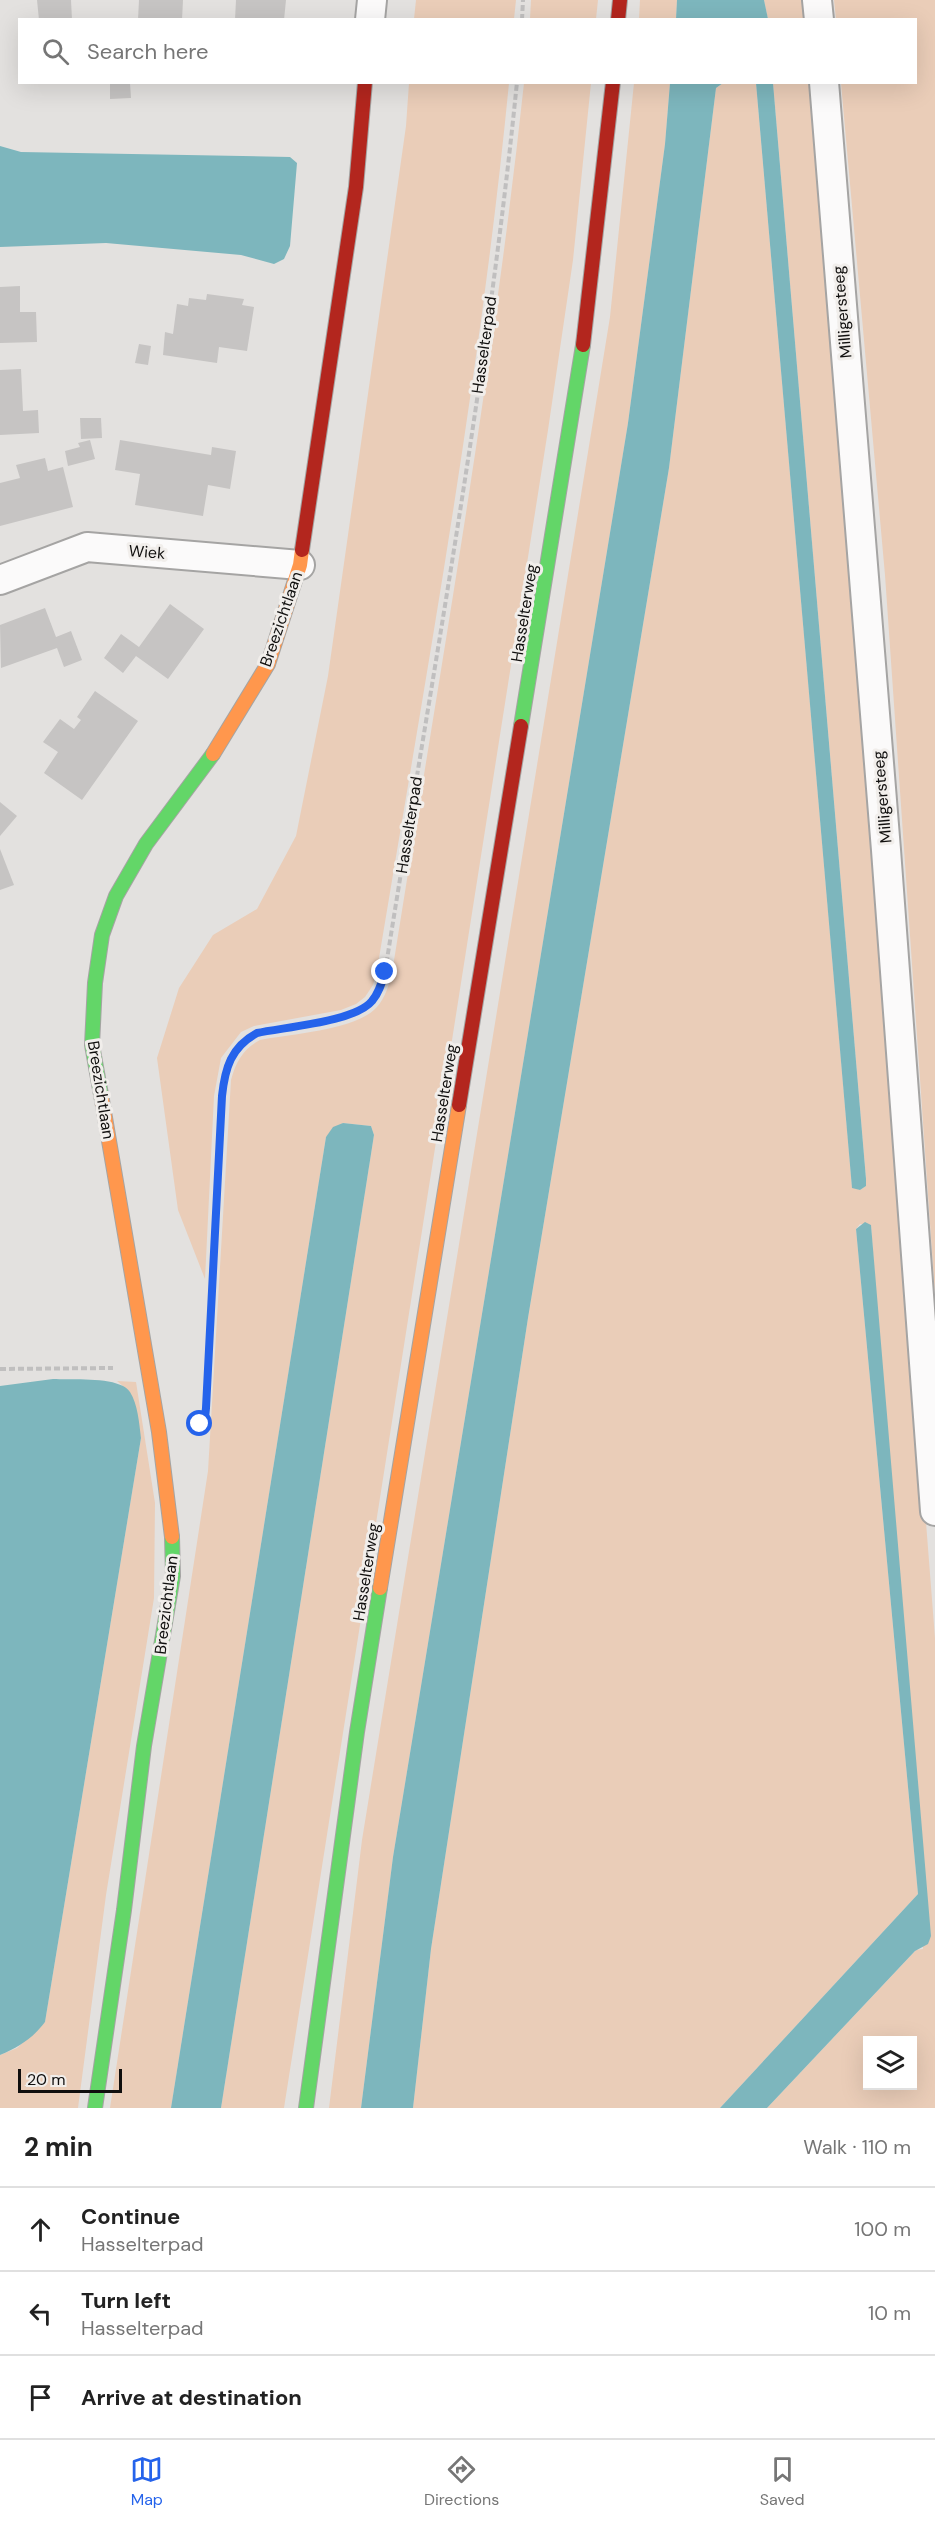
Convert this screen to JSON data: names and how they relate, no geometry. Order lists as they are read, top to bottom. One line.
{"streets":{"street":["Milligersteeg","Wiek","Hasselterweg","Breezichtlaan"],"path":["Hasselterpad"]},"crossings":[["Hasselterpad","Breezichtlaan"],["Wiek","Breezichtlaan"]],"scale_bar":"20 m","page":{"search":"Search here","scale":"20 m","heading":["2 min","Walk · 110 m"],"list":[["Continue","Hasselterpad","100 m"],["Turn left","Hasselterpad","10 m"],"Arrive at destination"],"nav":["Map","Directions","Saved"]}}
